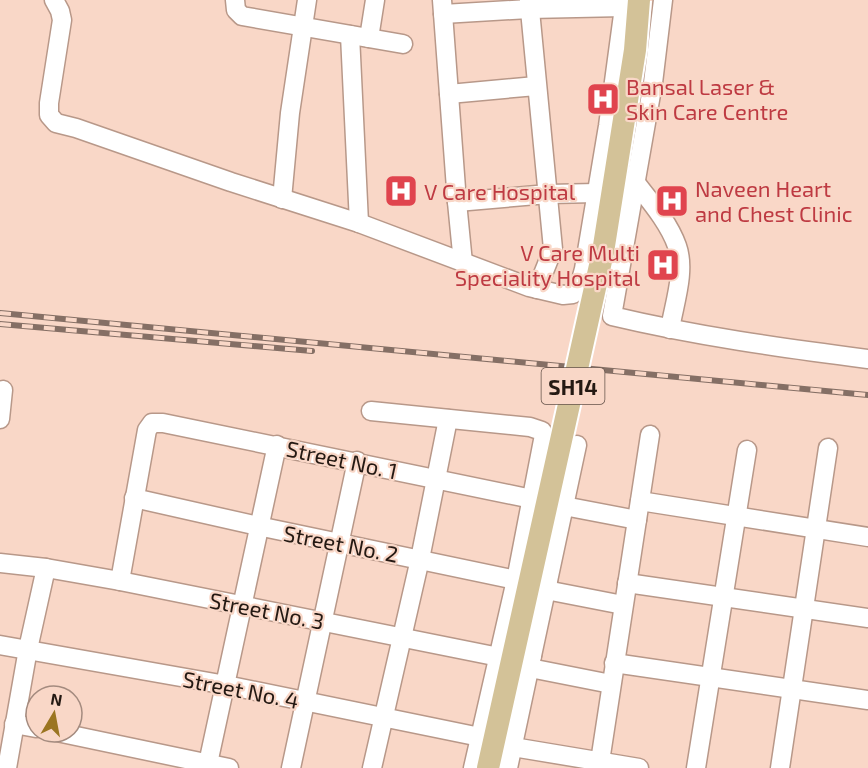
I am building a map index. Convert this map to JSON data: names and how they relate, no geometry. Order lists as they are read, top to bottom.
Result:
{
  "streets": {
    "main road": ["SH14"],
    "street": [
      "Street No. 1",
      "Street No. 2",
      "Street No. 3",
      "Street No. 4"
    ]
  },
  "crossings": [
    ["Street No. 1", "Street No. 2"]
  ],
  "places": {
    "hospital": [
      "Bansal Laser & Skin Care Centre",
      "V Care Hospital",
      "Naveen Heart and Chest Clinic",
      "V Care Multi Speciality Hospital"
    ]
  },
  "north": "top"
}
